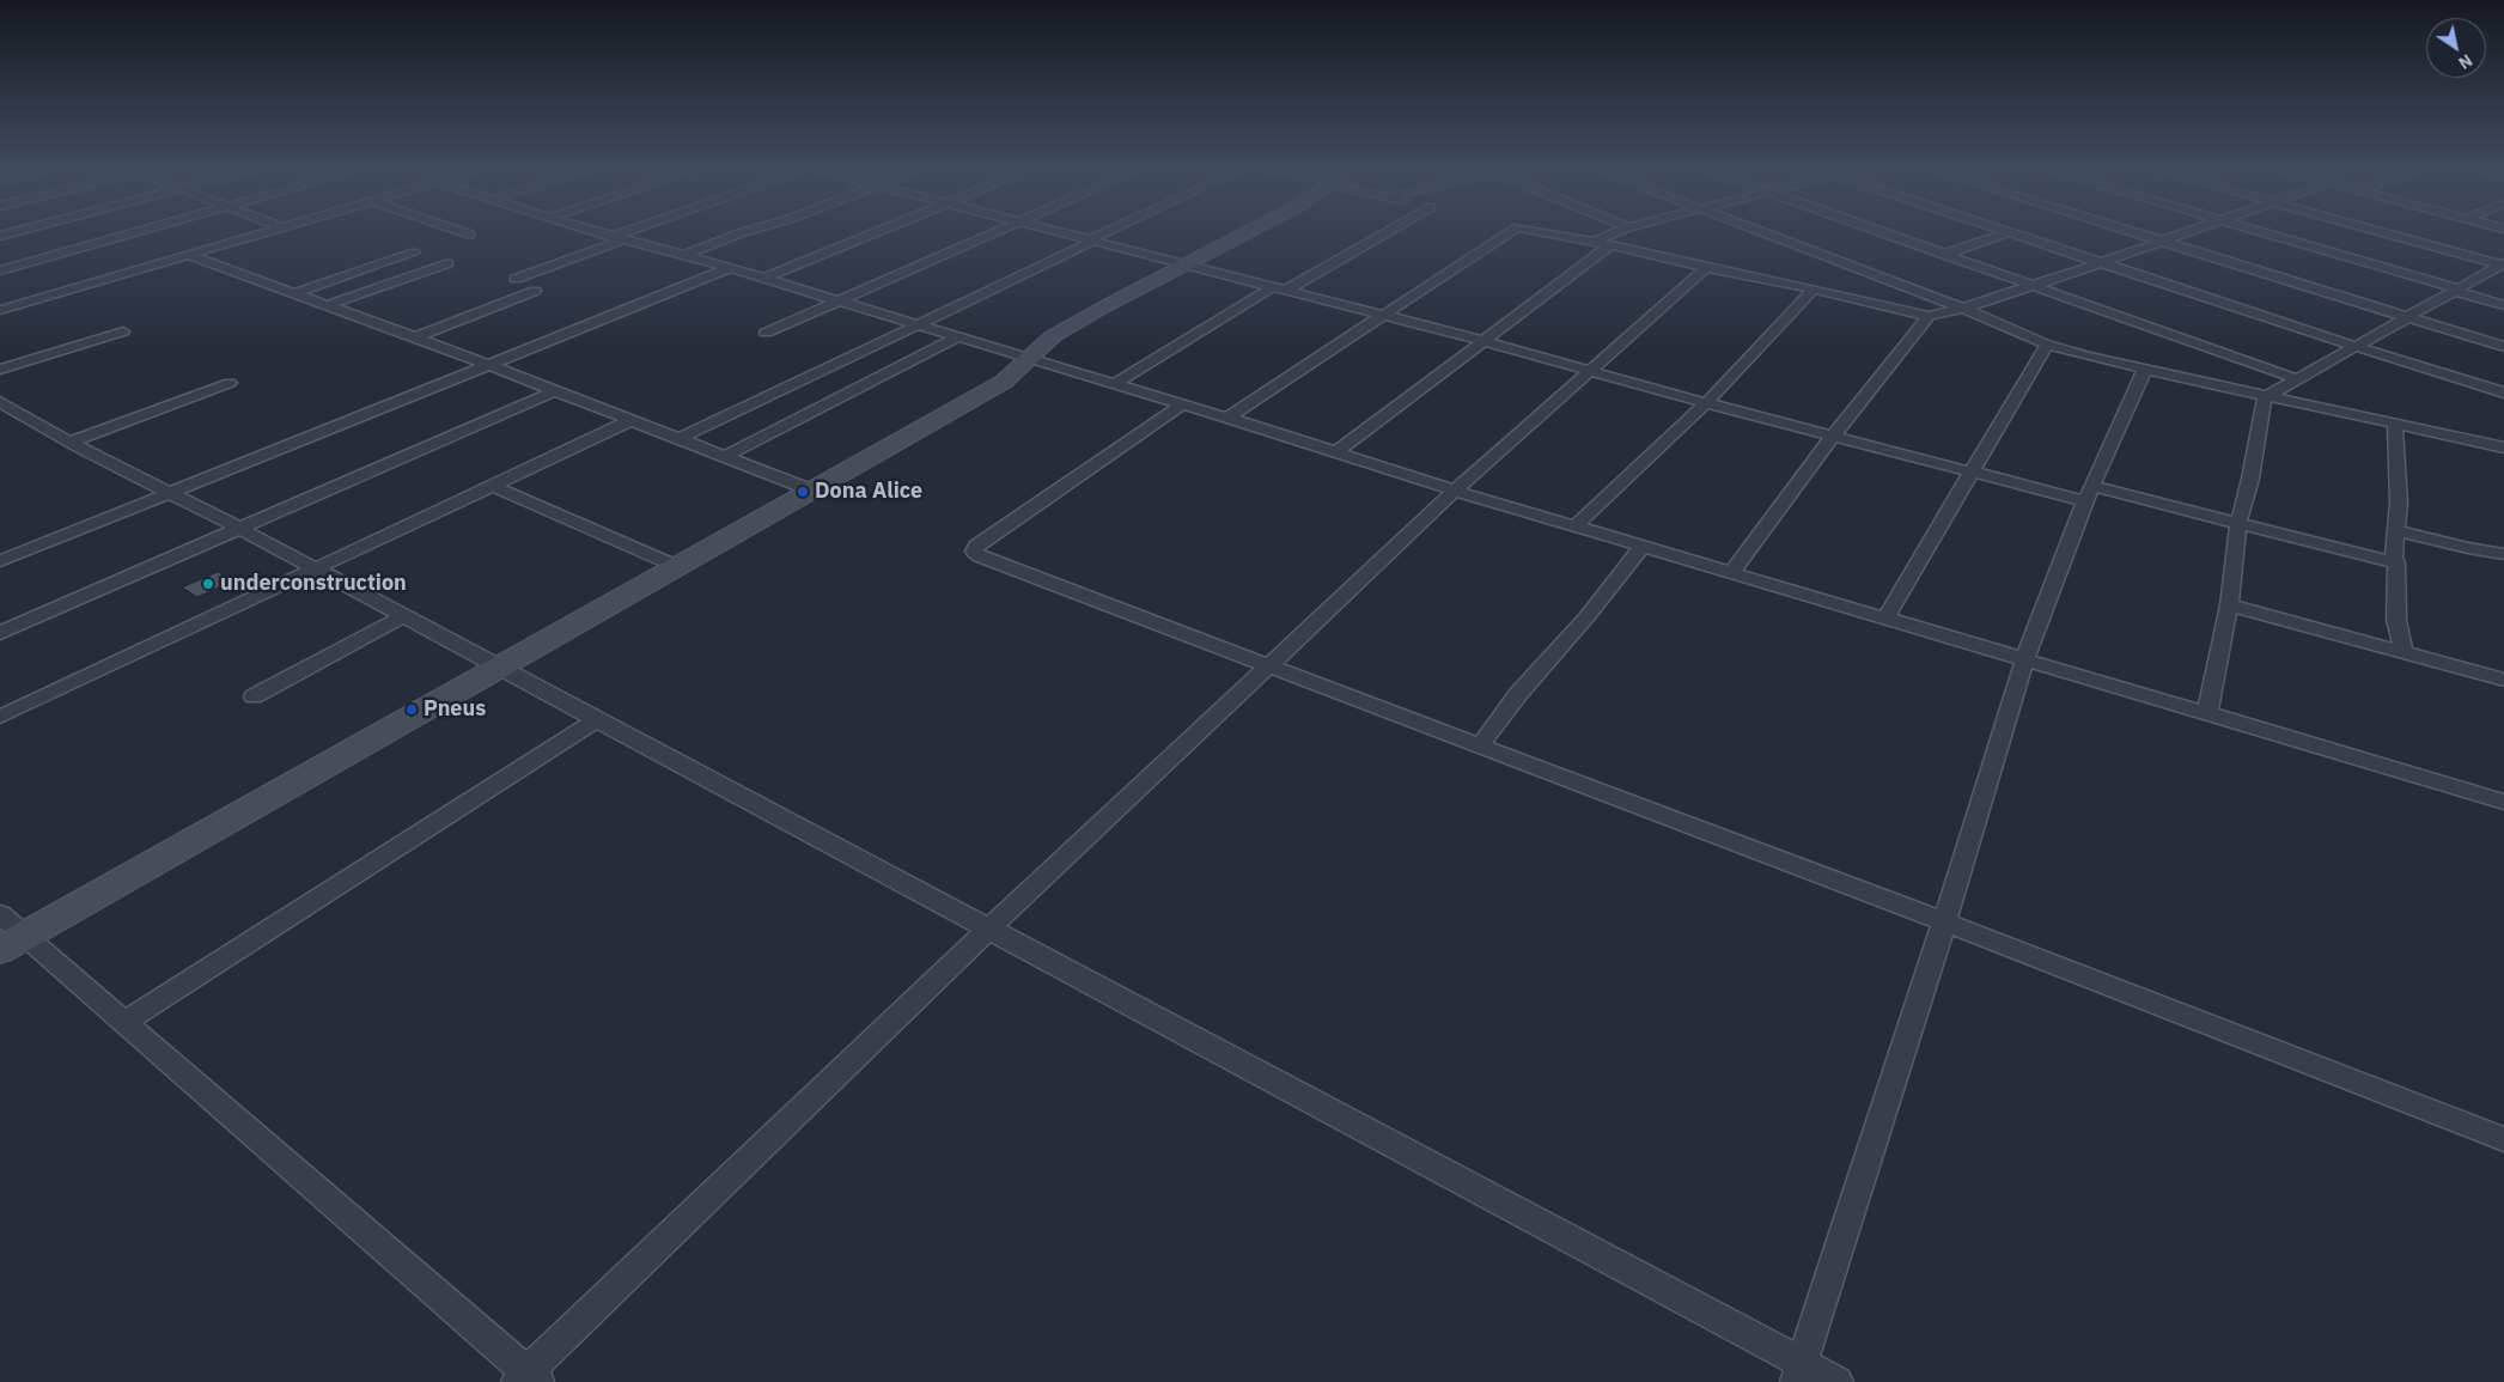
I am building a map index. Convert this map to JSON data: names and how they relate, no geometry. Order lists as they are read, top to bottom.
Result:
{
  "places": ["Dona Alice", "underconstruction", "Pneus"],
  "north": "bottom right"
}
